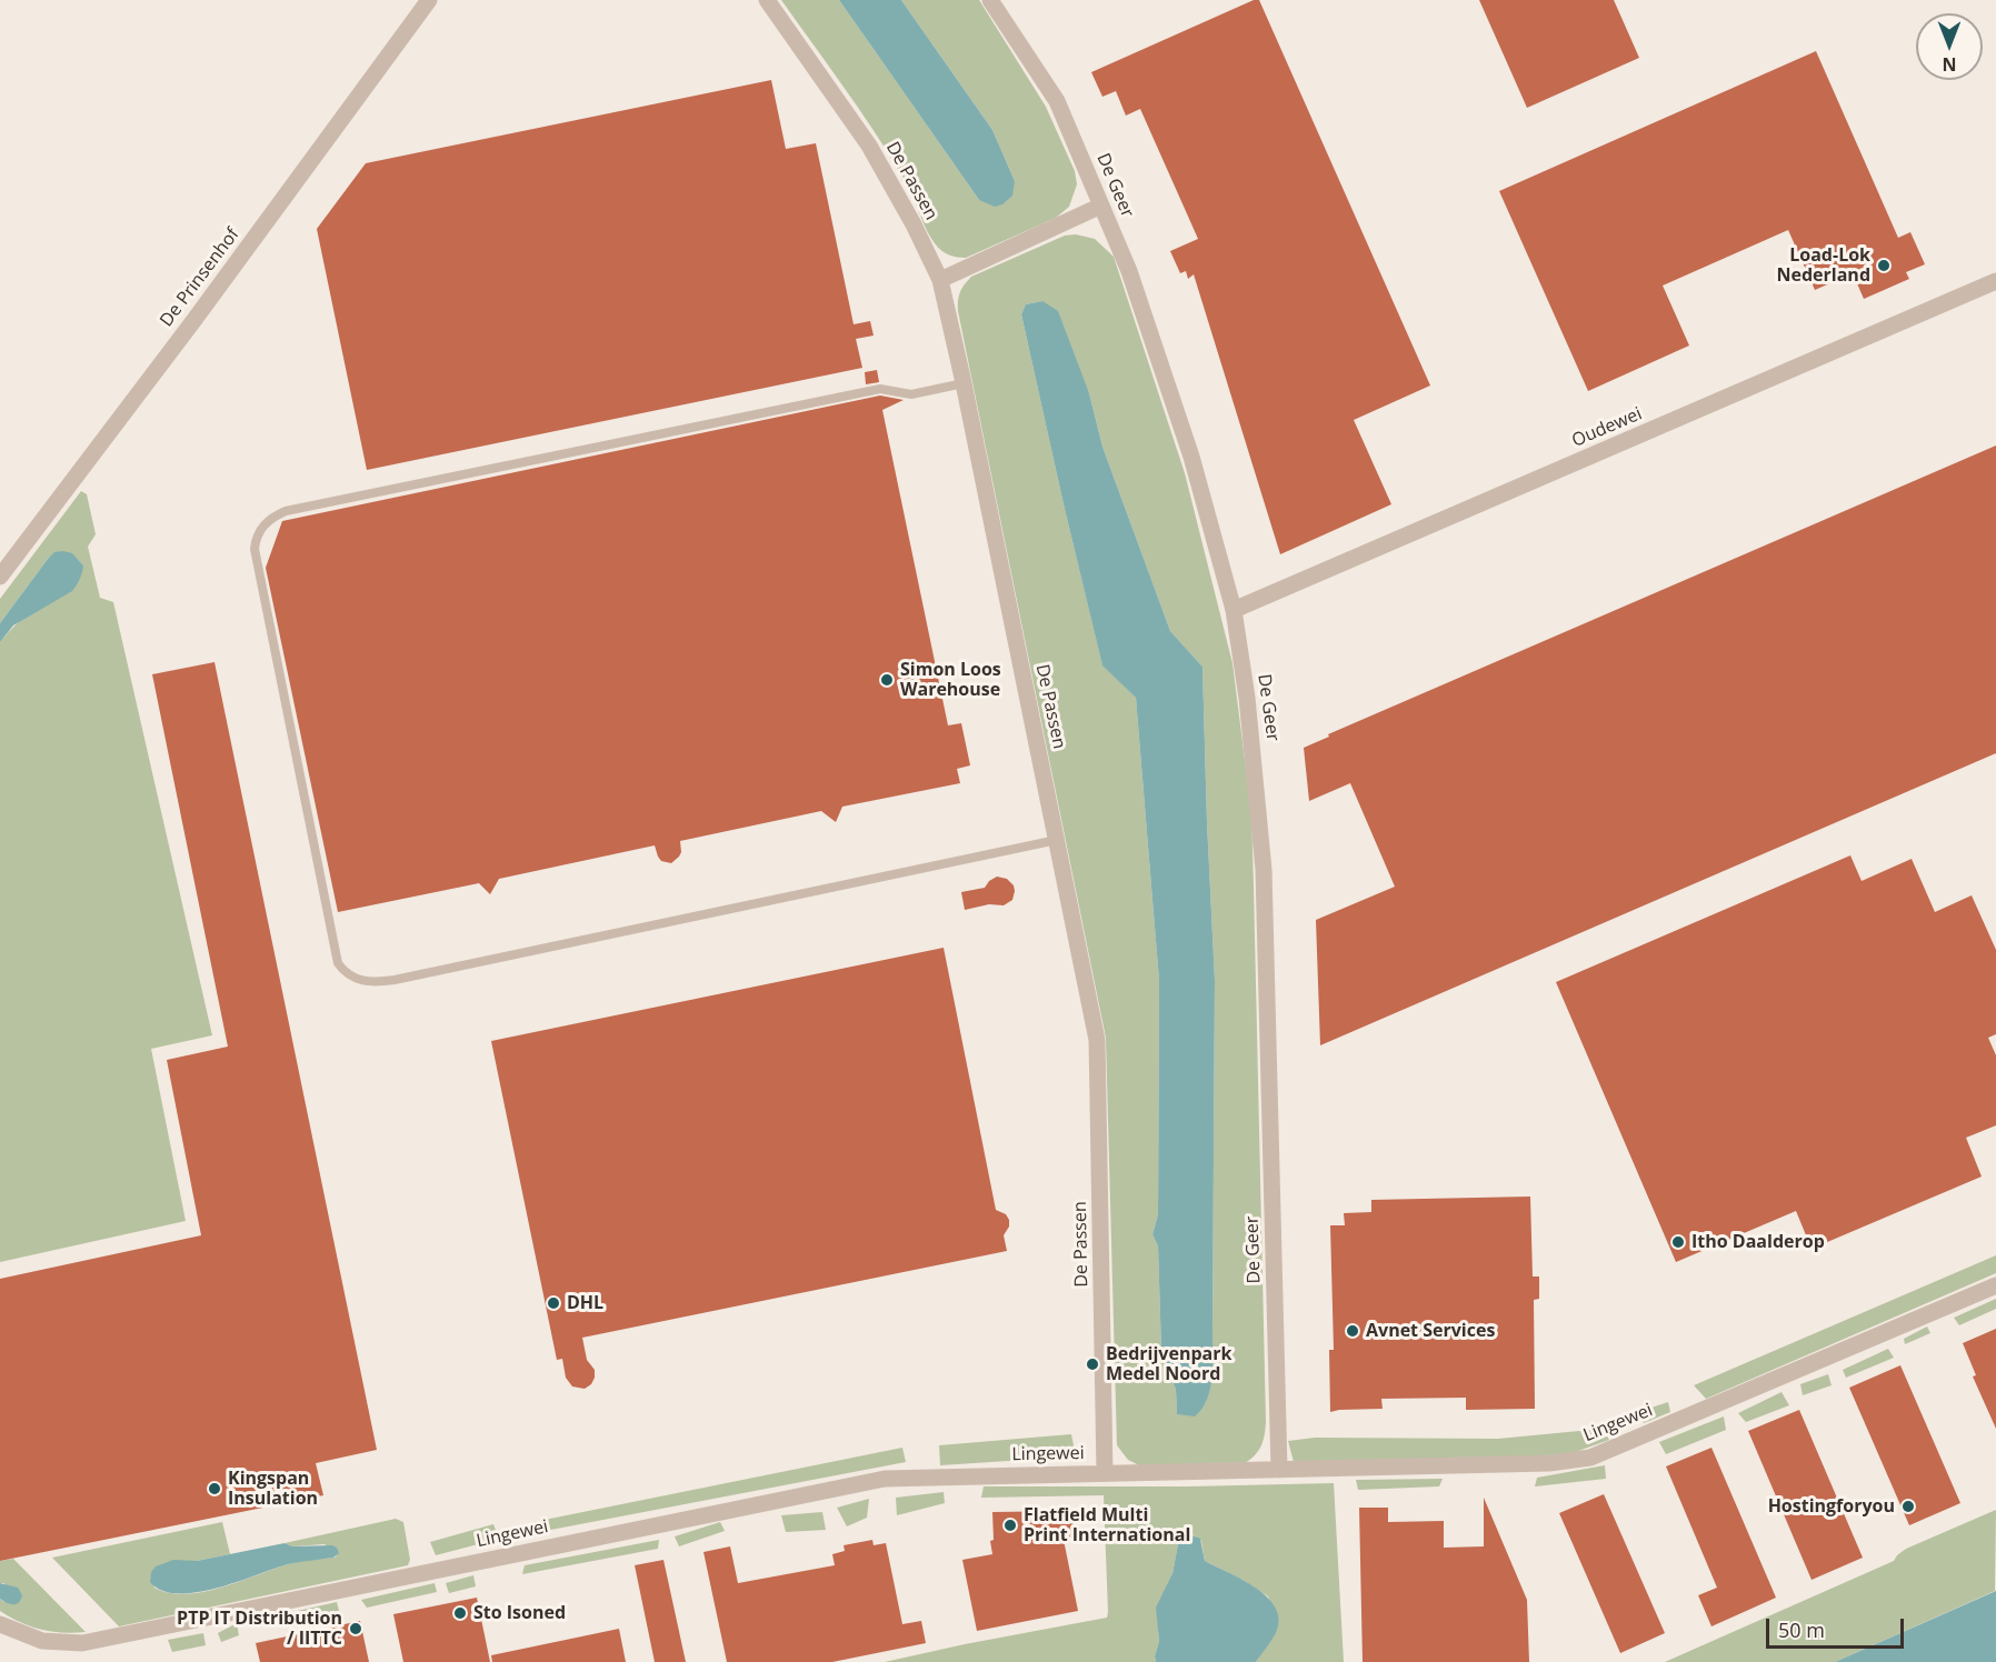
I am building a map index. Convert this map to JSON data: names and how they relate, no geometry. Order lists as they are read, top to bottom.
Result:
{
  "streets": {
    "street": [
      "De Passen",
      "De Geer",
      "De Prinsenhof",
      "Oudewei",
      "Lingewei"
    ]
  },
  "crossings": [
    ["De Passen", "Lingewei"],
    ["De Geer", "Oudewei"],
    ["De Geer", "Lingewei"]
  ],
  "places": [
    "Load-Lok Nederland",
    "Simon Loos Warehouse",
    "Itho Daalderop",
    "DHL",
    "Avnet Services",
    "Bedrijvenpark Medel Noord",
    "Kingspan Insulation",
    "Hostingforyou",
    "Flatfield Multi Print International",
    "Sto Isoned",
    "PTP IT Distribution / IITTC"
  ],
  "scale_bar": "50 m",
  "north": "bottom"
}
